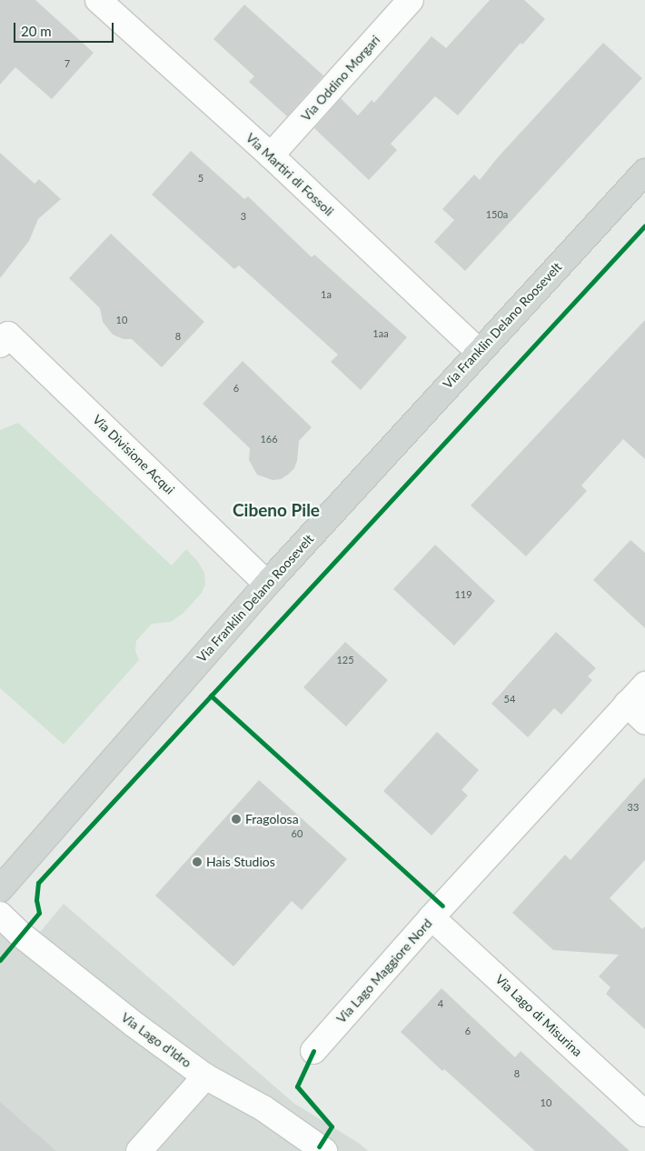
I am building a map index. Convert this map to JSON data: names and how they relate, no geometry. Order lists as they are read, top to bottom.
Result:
{
  "streets": {
    "main road": ["Via Franklin Delano Roosevelt"],
    "street": [
      "Via Oddino Morgari",
      "Via Martiri di Fossoli",
      "Via Divisione Acqui",
      "Via Lago Maggiore Nord",
      "Via Lago di Misurina",
      "Via Lago d'Idro"
    ]
  },
  "crossings": [
    ["Via Oddino Morgari", "Via Martiri di Fossoli"],
    ["Via Martiri di Fossoli", "Via Franklin Delano Roosevelt"],
    ["Via Franklin Delano Roosevelt", "Via Divisione Acqui"],
    ["Via Lago Maggiore Nord", "Via Lago di Misurina"]
  ],
  "districts": ["Cibeno Pile"],
  "places": ["Fragolosa", "Hais Studios"],
  "house_numbers": [
    "7",
    "5",
    "150a",
    "3",
    "1a",
    "10",
    "1aa",
    "8",
    "6",
    "166",
    "119",
    "125",
    "54",
    "33",
    "60",
    "4",
    "6",
    "8",
    "10"
  ],
  "scale_bar": "20 m"
}
